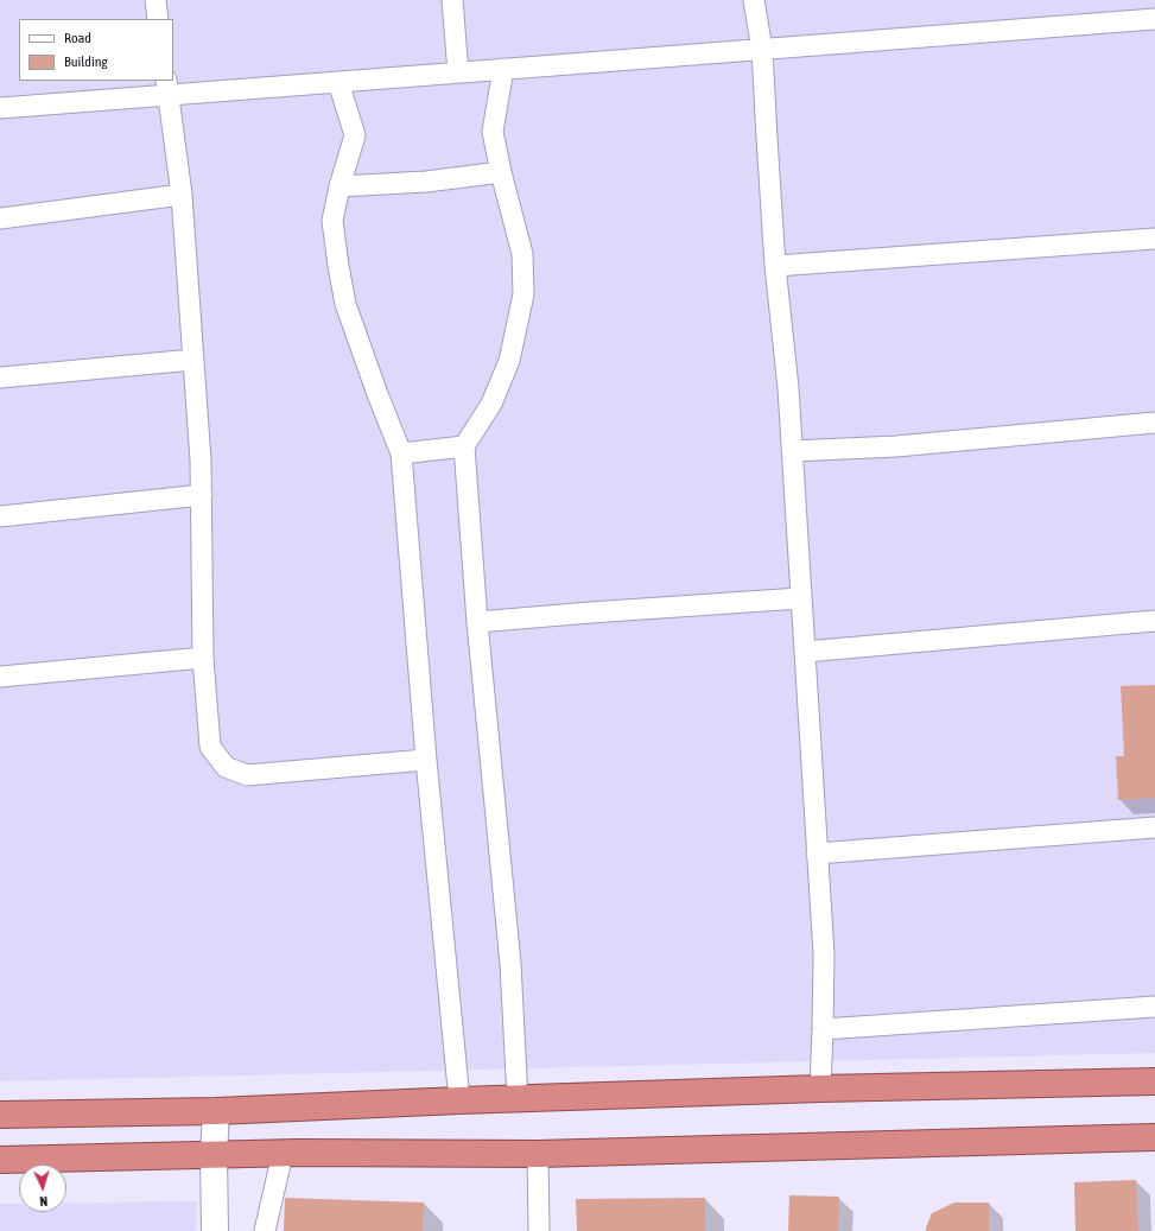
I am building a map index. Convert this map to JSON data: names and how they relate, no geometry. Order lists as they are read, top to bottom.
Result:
{
  "legend": ["Road", "Building"],
  "north": "bottom"
}
